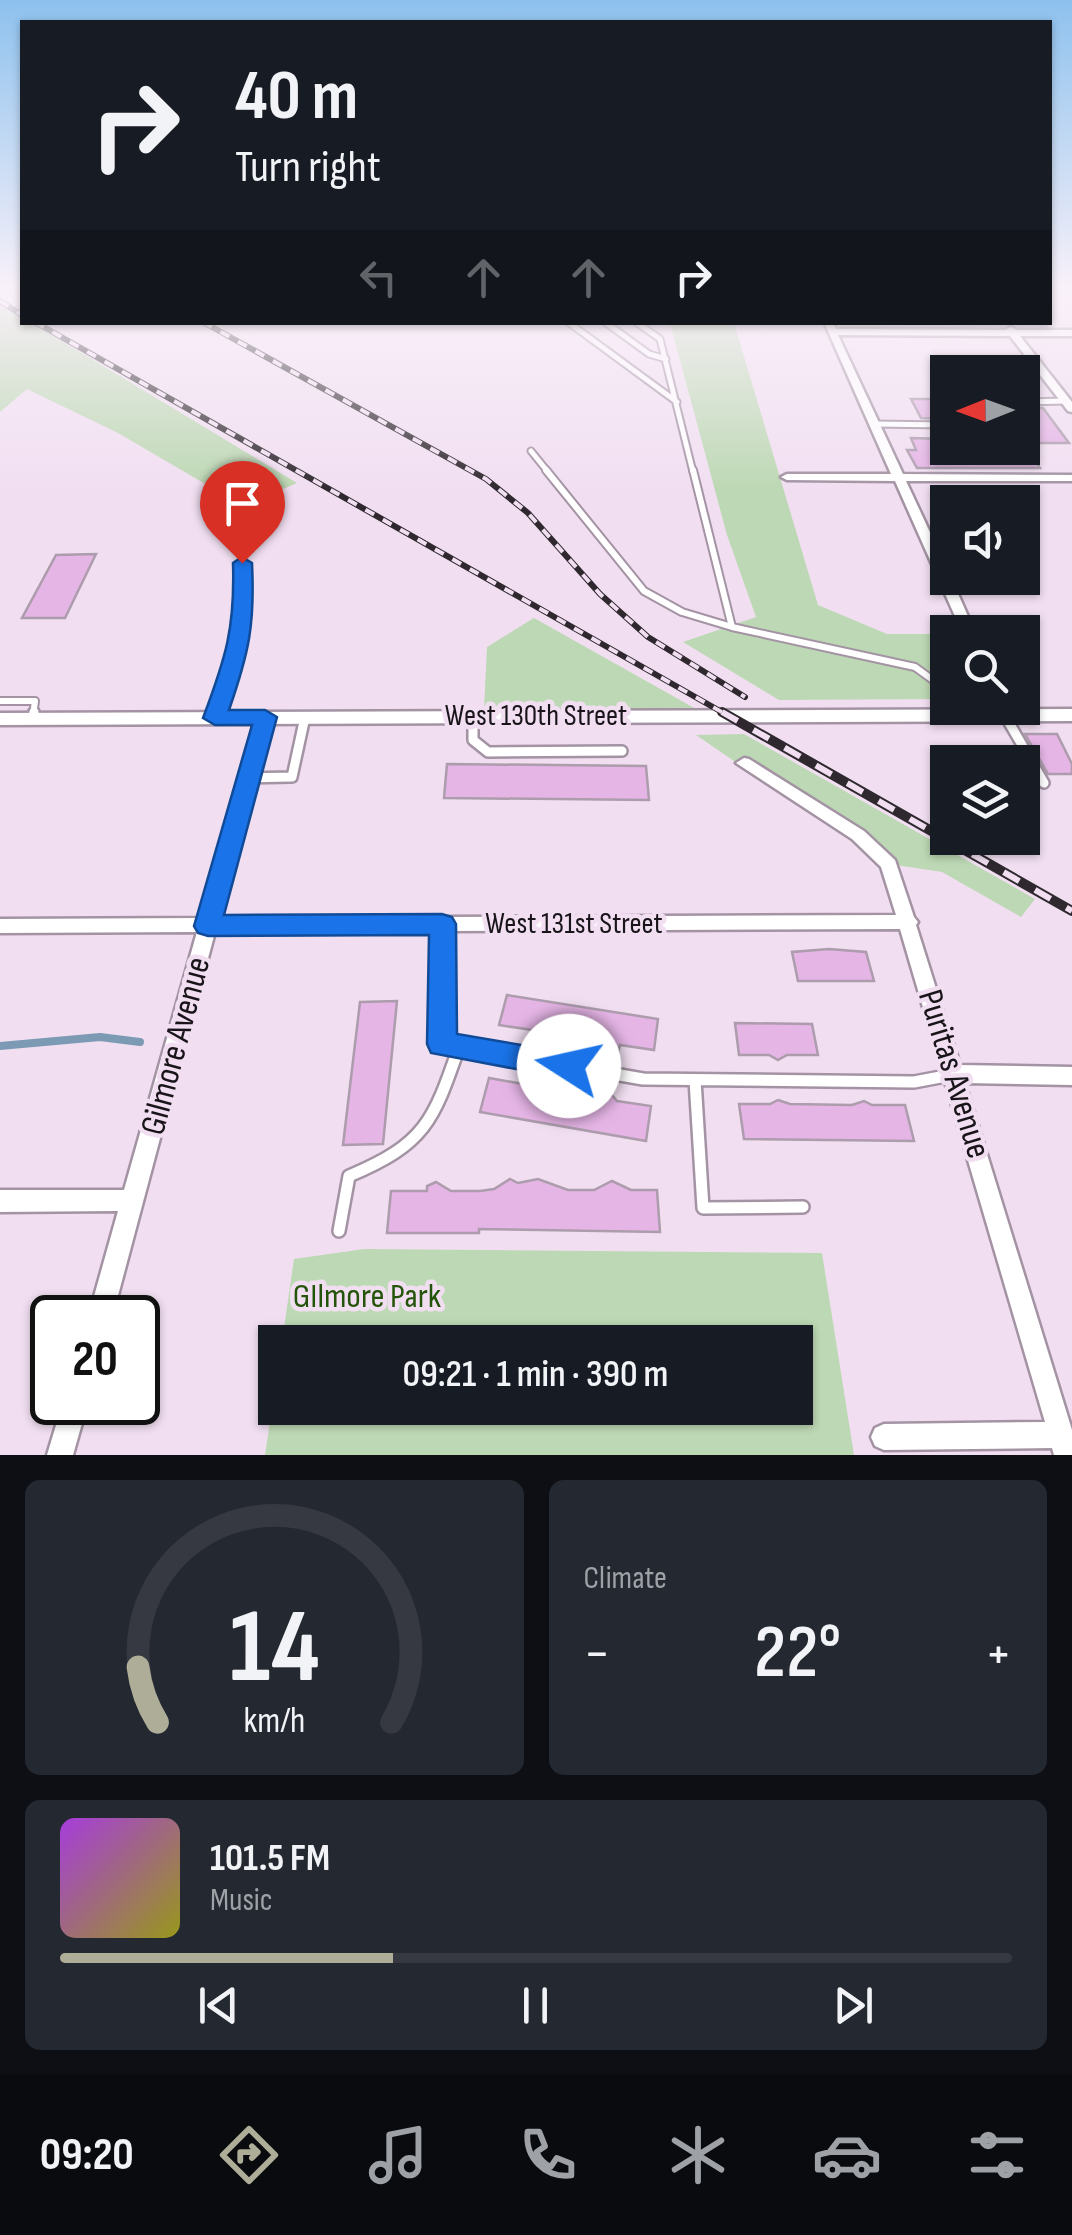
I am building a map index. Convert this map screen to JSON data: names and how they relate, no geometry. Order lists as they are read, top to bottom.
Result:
{
  "streets": {
    "main road": ["West 130th Street"],
    "street": ["West 131st Street", "Gilmore Avenue", "Puritas Avenue"]
  },
  "crossings": [
    ["West 130th Street", "Gilmore Avenue"],
    ["West 131st Street", "Gilmore Avenue"],
    ["West 131st Street", "Puritas Avenue"]
  ],
  "parks": ["GIlmore Park"],
  "north": "left",
  "page": {
    "turn": ["40 m", "Turn right"],
    "limit": "20",
    "trip": "09:21 · 1 min · 390 m",
    "tile": "Climate",
    "heat": ["−", "22°", "+"],
    "song": ["101.5 FM", "Music"],
    "tabs": "09:20",
    "gauge": ["14", "km/h"]
  }
}
